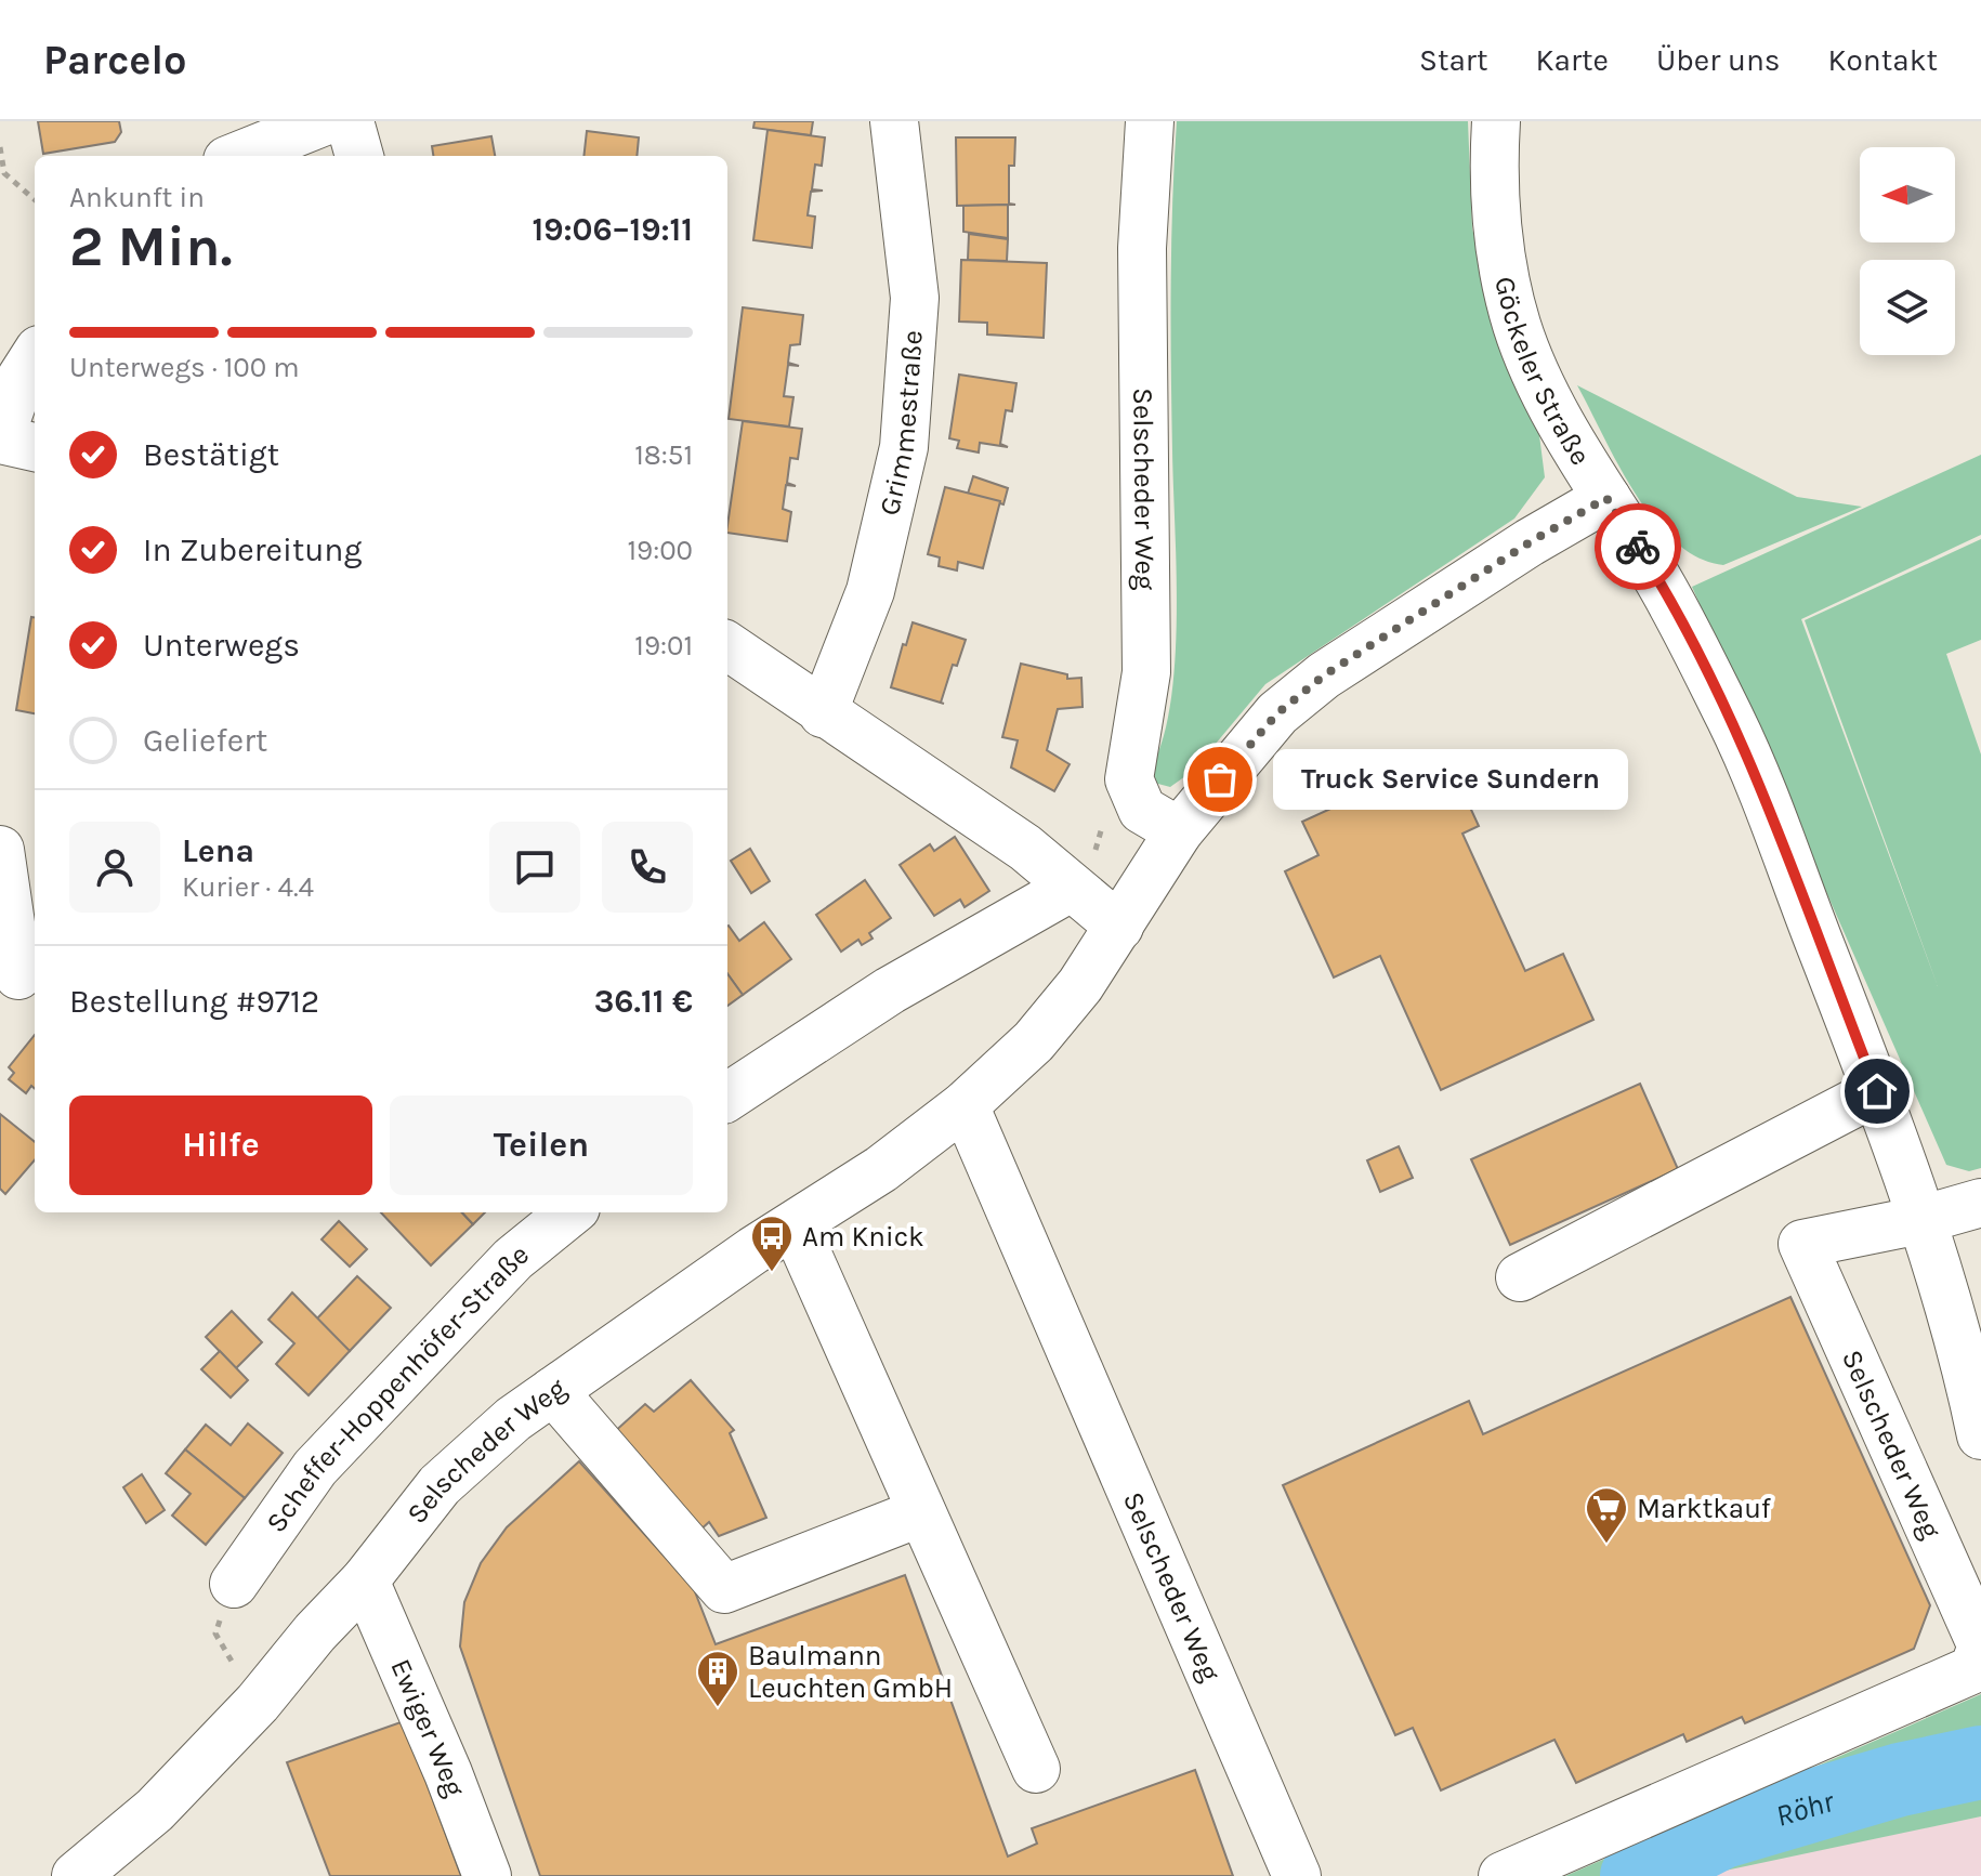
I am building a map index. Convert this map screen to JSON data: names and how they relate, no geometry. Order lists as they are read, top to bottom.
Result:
{
  "streets": {
    "street": [
      "Göckeler Straße",
      "Grimmestraße",
      "Selscheder Weg",
      "Scheffer-Hoppenhöfer-Straße",
      "Ewiger Weg"
    ]
  },
  "crossings": [
    ["Göckeler Straße", "Selscheder Weg"],
    ["Selscheder Weg", "Ewiger Weg"]
  ],
  "water": ["Röhr"],
  "places": {
    "other": ["Truck Service Sundern"],
    "bus stop": ["Am Knick"],
    "supermarket": ["Marktkauf"],
    "building": ["Baulmann Leuchten GmbH"]
  },
  "north": "left",
  "page": {
    "header": "Parcelo",
    "nav": [
      "Start",
      "Karte",
      "Über uns",
      "Kontakt"
    ],
    "heading": ["2 Min.", "Ankunft in", "19:06–19:11"],
    "panel": [
      "Lena",
      "Kurier · 4.4",
      "Bestellung #9712",
      "36.11 €"
    ],
    "bar": "Unterwegs · 100 m",
    "list": [
      ["Bestätigt", "18:51"],
      ["In Zubereitung", "19:00"],
      ["Unterwegs", "19:01"],
      "Geliefert"
    ],
    "bubble": "Truck Service Sundern",
    "buttons": ["Hilfe", "Teilen"]
  }
}
